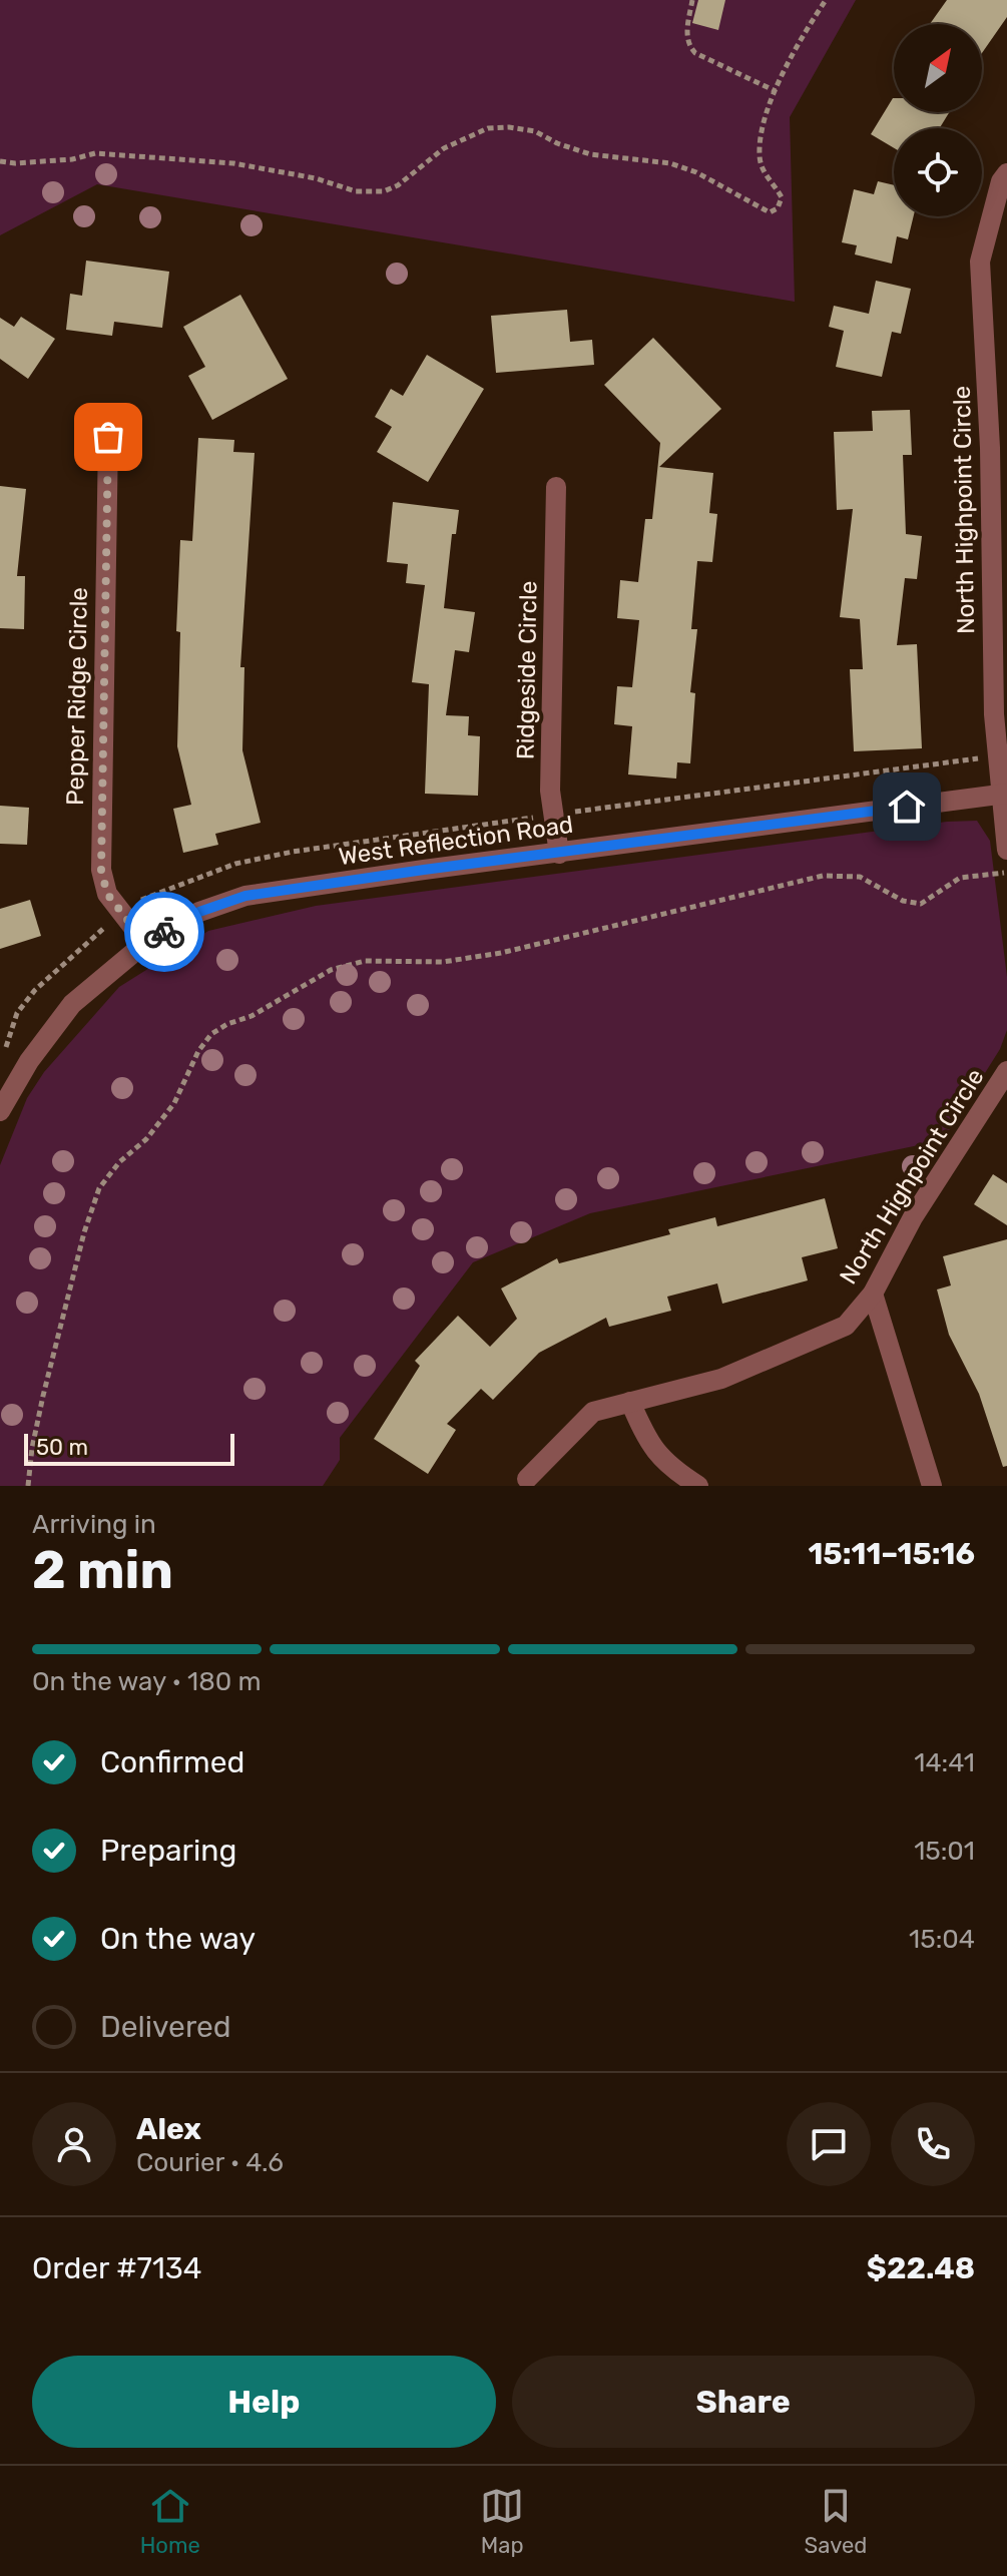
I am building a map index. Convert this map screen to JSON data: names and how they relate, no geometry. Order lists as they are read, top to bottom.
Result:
{
  "streets": {
    "street": [
      "North Highpoint Circle",
      "Ridgeside Circle",
      "Pepper Ridge Circle",
      "West Reflection Road"
    ]
  },
  "crossings": [
    ["North Highpoint Circle", "West Reflection Road"],
    ["Ridgeside Circle", "West Reflection Road"],
    ["Pepper Ridge Circle", "West Reflection Road"]
  ],
  "scale_bar": "50 m",
  "north": "top right",
  "page": {
    "scale": "50 m",
    "heading": ["2 min", "Arriving in", "15:11–15:16"],
    "panel": [
      "Alex",
      "Courier · 4.6",
      "Order #7134",
      "$22.48"
    ],
    "bar": "On the way · 180 m",
    "list": [
      ["Confirmed", "14:41"],
      ["Preparing", "15:01"],
      ["On the way", "15:04"],
      "Delivered"
    ],
    "buttons": ["Help", "Share"],
    "tabs": ["Home", "Map", "Saved"]
  }
}
